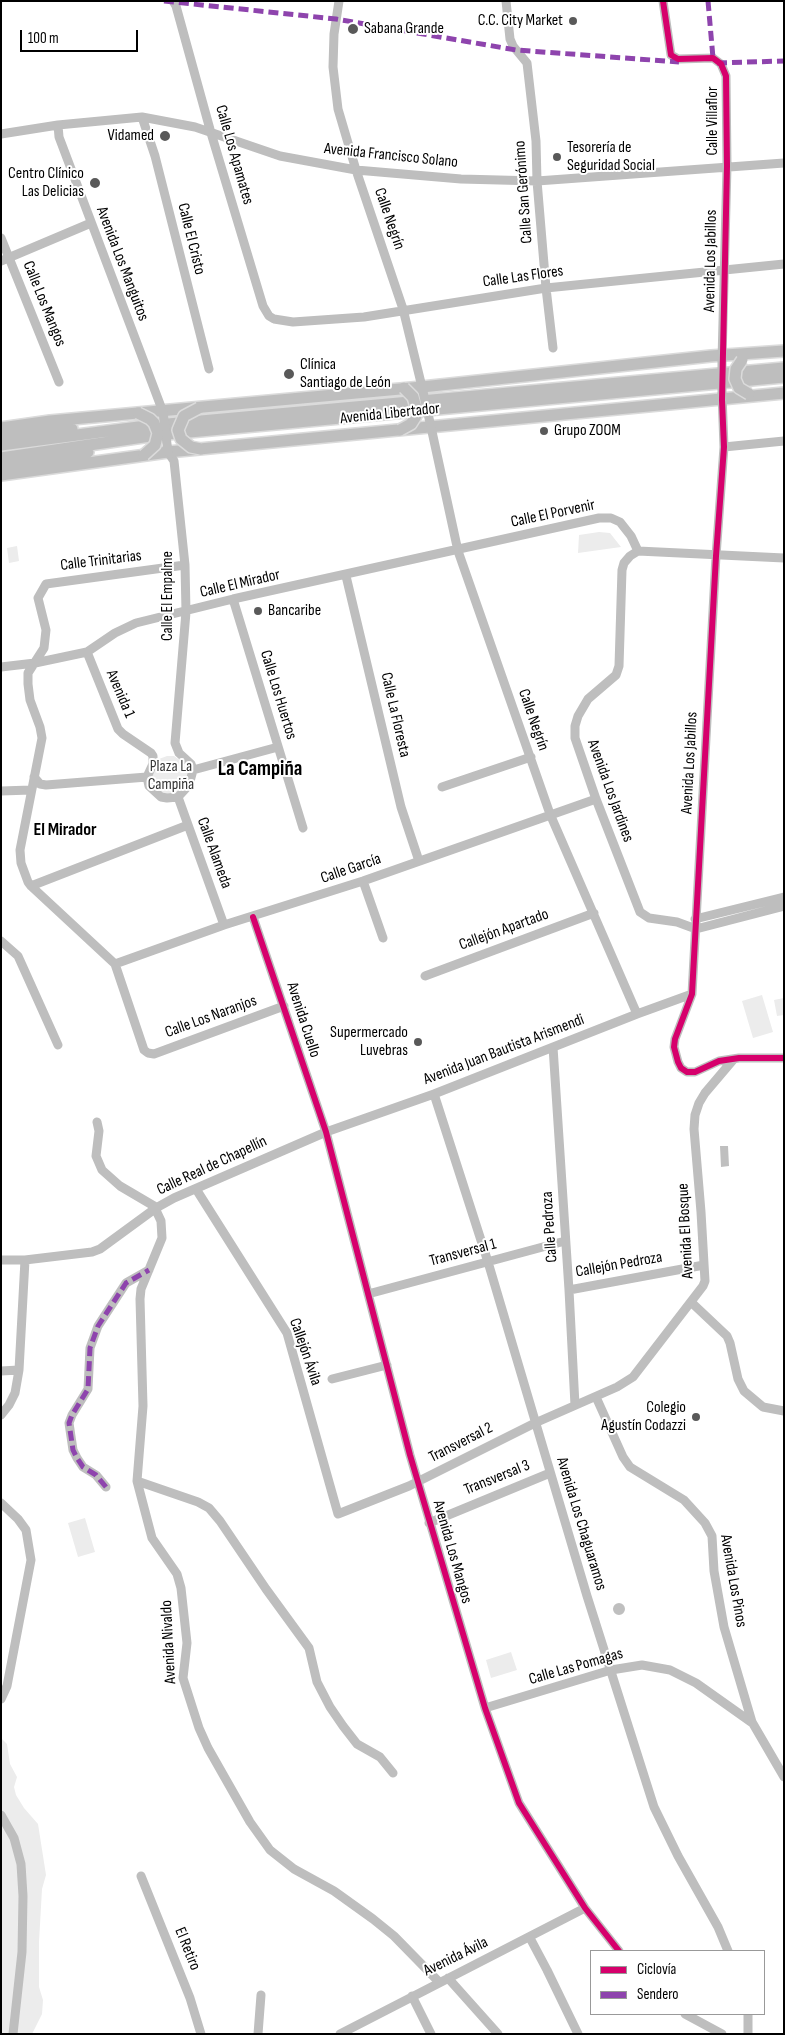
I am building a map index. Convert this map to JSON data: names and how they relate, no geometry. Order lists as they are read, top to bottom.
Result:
{
  "streets": {
    "main road": ["Avenida Libertador"],
    "street": [
      "Calle Villaflor",
      "Calle Los Apamates",
      "Avenida Francisco Solano",
      "Calle San Gerónimo",
      "Calle Negrín",
      "Calle El Cristo",
      "Avenida Los Jabillos",
      "Avenida Los Manguitos",
      "Calle Las Flores",
      "Calle Los Mangos",
      "Calle El Porvenir",
      "Calle Trinitarias",
      "Calle El Mirador",
      "Calle El Empalme",
      "Avenida 1",
      "Calle Los Huertos",
      "Calle La Floresta",
      "Avenida Los Jardines",
      "Calle Alameda",
      "Calle García",
      "Callejón Apartado",
      "Calle Los Naranjos",
      "Avenida Cuello",
      "Avenida Juan Bautista Arismendi",
      "Calle Real de Chapellín",
      "Calle Pedroza",
      "Avenida El Bosque",
      "Transversal 1",
      "Callejón Pedroza",
      "Callejón Ávila",
      "Transversal 2",
      "Transversal 3",
      "Avenida Los Chaguaramos",
      "Avenida Los Mangos",
      "Avenida Los Pinos",
      "Avenida Nivaldo",
      "Calle Las Pomagas",
      "El Retiro",
      "Avenida Ávila"
    ]
  },
  "crossings": [
    ["Calle Villaflor", "Avenida Francisco Solano"],
    ["Calle Villaflor", "Avenida Los Jabillos"],
    ["Calle Los Apamates", "Avenida Francisco Solano"],
    ["Calle Los Apamates", "Calle Las Flores"],
    ["Avenida Francisco Solano", "Calle San Gerónimo"],
    ["Avenida Francisco Solano", "Calle Negrín"],
    ["Avenida Francisco Solano", "Calle El Cristo"],
    ["Avenida Francisco Solano", "Avenida Los Jabillos"],
    ["Avenida Francisco Solano", "Avenida Los Manguitos"],
    ["Calle San Gerónimo", "Calle Las Flores"],
    ["Calle Negrín", "Calle Las Flores"],
    ["Calle Negrín", "Avenida Libertador"],
    ["Calle Negrín", "Calle El Porvenir"],
    ["Calle Negrín", "Calle El Mirador"],
    ["Calle Negrín", "Calle García"],
    ["Calle Negrín", "Callejón Apartado"],
    ["Calle Negrín", "Avenida Juan Bautista Arismendi"],
    ["Avenida Los Jabillos", "Calle Las Flores"],
    ["Avenida Los Jabillos", "Avenida Libertador"],
    ["Avenida Los Jabillos", "Avenida Los Jardines"],
    ["Avenida Los Jabillos", "Avenida Juan Bautista Arismendi"],
    ["Avenida Los Jabillos", "Avenida El Bosque"],
    ["Avenida Los Manguitos", "Avenida Libertador"],
    ["Avenida Los Manguitos", "Calle El Empalme"],
    ["Avenida Libertador", "Calle El Empalme"],
    ["Calle El Porvenir", "Calle El Mirador"],
    ["Calle El Porvenir", "Avenida Los Jardines"],
    ["Calle Trinitarias", "Calle El Mirador"],
    ["Calle Trinitarias", "Calle El Empalme"],
    ["Calle El Mirador", "Calle El Empalme"],
    ["Calle El Mirador", "Avenida 1"],
    ["Calle El Mirador", "Calle Los Huertos"],
    ["Calle El Mirador", "Calle La Floresta"],
    ["Calle La Floresta", "Calle García"],
    ["Avenida Los Jardines", "Calle García"],
    ["Calle Alameda", "Calle García"],
    ["Calle García", "Calle Los Naranjos"],
    ["Calle García", "Avenida Cuello"],
    ["Calle Los Naranjos", "Avenida Cuello"],
    ["Avenida Cuello", "Avenida Juan Bautista Arismendi"],
    ["Avenida Cuello", "Calle Real de Chapellín"],
    ["Avenida Cuello", "Avenida Los Mangos"],
    ["Avenida Juan Bautista Arismendi", "Calle Real de Chapellín"],
    ["Avenida Juan Bautista Arismendi", "Calle Pedroza"],
    ["Avenida Juan Bautista Arismendi", "Avenida Los Chaguaramos"],
    ["Avenida Juan Bautista Arismendi", "Avenida Los Mangos"],
    ["Calle Real de Chapellín", "Callejón Ávila"],
    ["Calle Real de Chapellín", "Avenida Los Mangos"],
    ["Calle Real de Chapellín", "Avenida Nivaldo"],
    ["Calle Pedroza", "Transversal 1"],
    ["Calle Pedroza", "Callejón Pedroza"],
    ["Calle Pedroza", "Transversal 2"],
    ["Avenida El Bosque", "Callejón Pedroza"],
    ["Avenida El Bosque", "Transversal 2"],
    ["Avenida El Bosque", "Avenida Los Pinos"],
    ["Transversal 1", "Avenida Los Chaguaramos"],
    ["Transversal 1", "Avenida Los Mangos"],
    ["Callejón Ávila", "Transversal 2"],
    ["Transversal 2", "Avenida Los Chaguaramos"],
    ["Transversal 2", "Avenida Los Mangos"],
    ["Transversal 2", "Avenida Los Pinos"],
    ["Transversal 3", "Avenida Los Chaguaramos"],
    ["Transversal 3", "Avenida Los Mangos"],
    ["Avenida Los Chaguaramos", "Calle Las Pomagas"],
    ["Avenida Los Mangos", "Calle Las Pomagas"],
    ["Avenida Los Mangos", "Avenida Ávila"],
    ["Avenida Los Pinos", "Calle Las Pomagas"],
    ["Avenida Nivaldo", "Avenida Ávila"]
  ],
  "districts": ["La Campiña", "El Mirador"],
  "parks": ["Plaza La Campiña"],
  "places": [
    "C.C. City Market",
    "Sabana Grande",
    "Vidamed",
    "Tesorería de Seguridad Social",
    "Centro Clínico Las Delicias",
    "Clínica Santiago de León",
    "Grupo ZOOM",
    "Bancaribe",
    "Supermercado Luvebras",
    "Colegio Agustín Codazzi"
  ],
  "legend": ["Ciclovía", "Sendero"],
  "scale_bar": "100 m"
}
